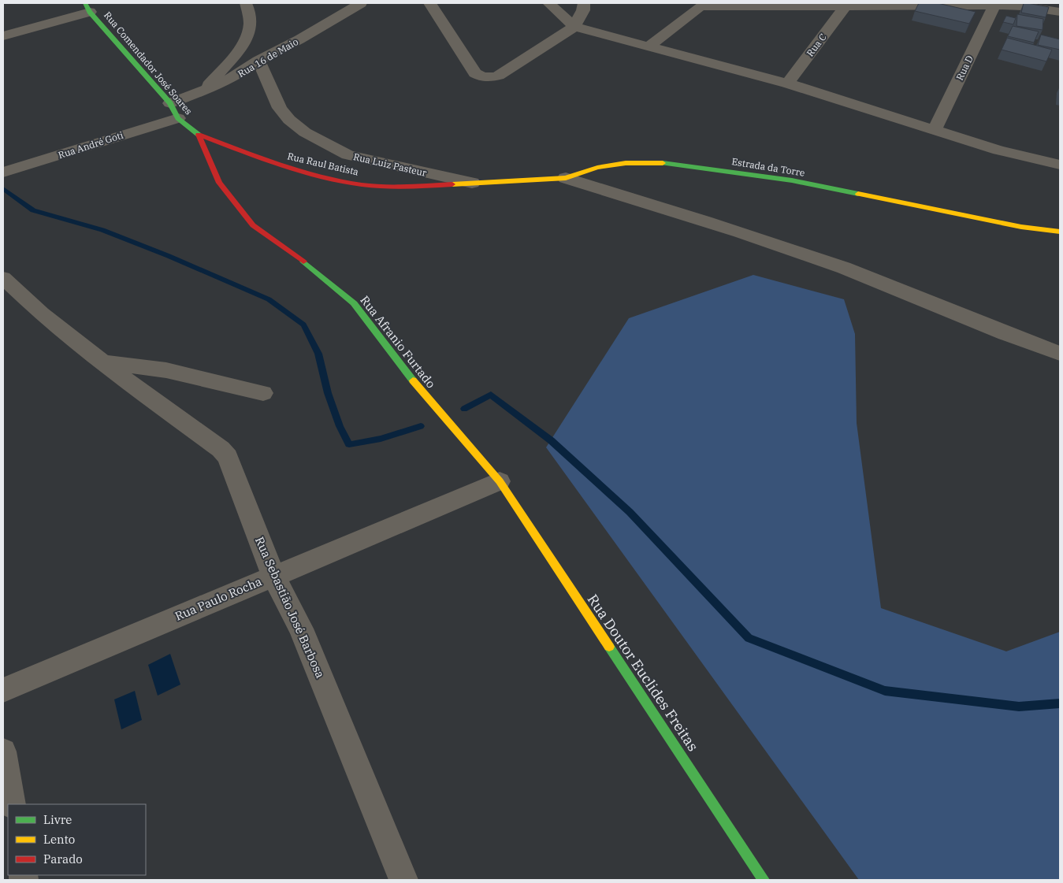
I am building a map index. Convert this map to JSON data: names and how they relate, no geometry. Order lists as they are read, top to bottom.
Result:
{
  "streets": {
    "street": [
      "Rua C",
      "Rua 16 de Maio",
      "Rua Comendador José Soares",
      "Rua D",
      "Rua André Goti",
      "Rua Raul Batista",
      "Rua Luiz Pasteur",
      "Estrada da Torre",
      "Rua Afranio Furtado",
      "Rua Paulo Rocha",
      "Rua Sebastião José Barbosa",
      "Rua Doutor Euclides Freitas"
    ]
  },
  "crossings": [
    ["Rua 16 de Maio", "Rua Comendador José Soares"],
    ["Rua 16 de Maio", "Rua Luiz Pasteur"],
    ["Rua Comendador José Soares", "Rua André Goti"],
    ["Rua Comendador José Soares", "Rua Raul Batista"],
    ["Rua Comendador José Soares", "Rua Afranio Furtado"],
    ["Rua Raul Batista", "Rua Luiz Pasteur"],
    ["Rua Raul Batista", "Estrada da Torre"],
    ["Rua Raul Batista", "Rua Afranio Furtado"],
    ["Rua Luiz Pasteur", "Estrada da Torre"],
    ["Rua Afranio Furtado", "Rua Paulo Rocha"],
    ["Rua Afranio Furtado", "Rua Doutor Euclides Freitas"],
    ["Rua Paulo Rocha", "Rua Sebastião José Barbosa"],
    ["Rua Paulo Rocha", "Rua Doutor Euclides Freitas"]
  ],
  "legend": ["Livre", "Lento", "Parado"]
}
